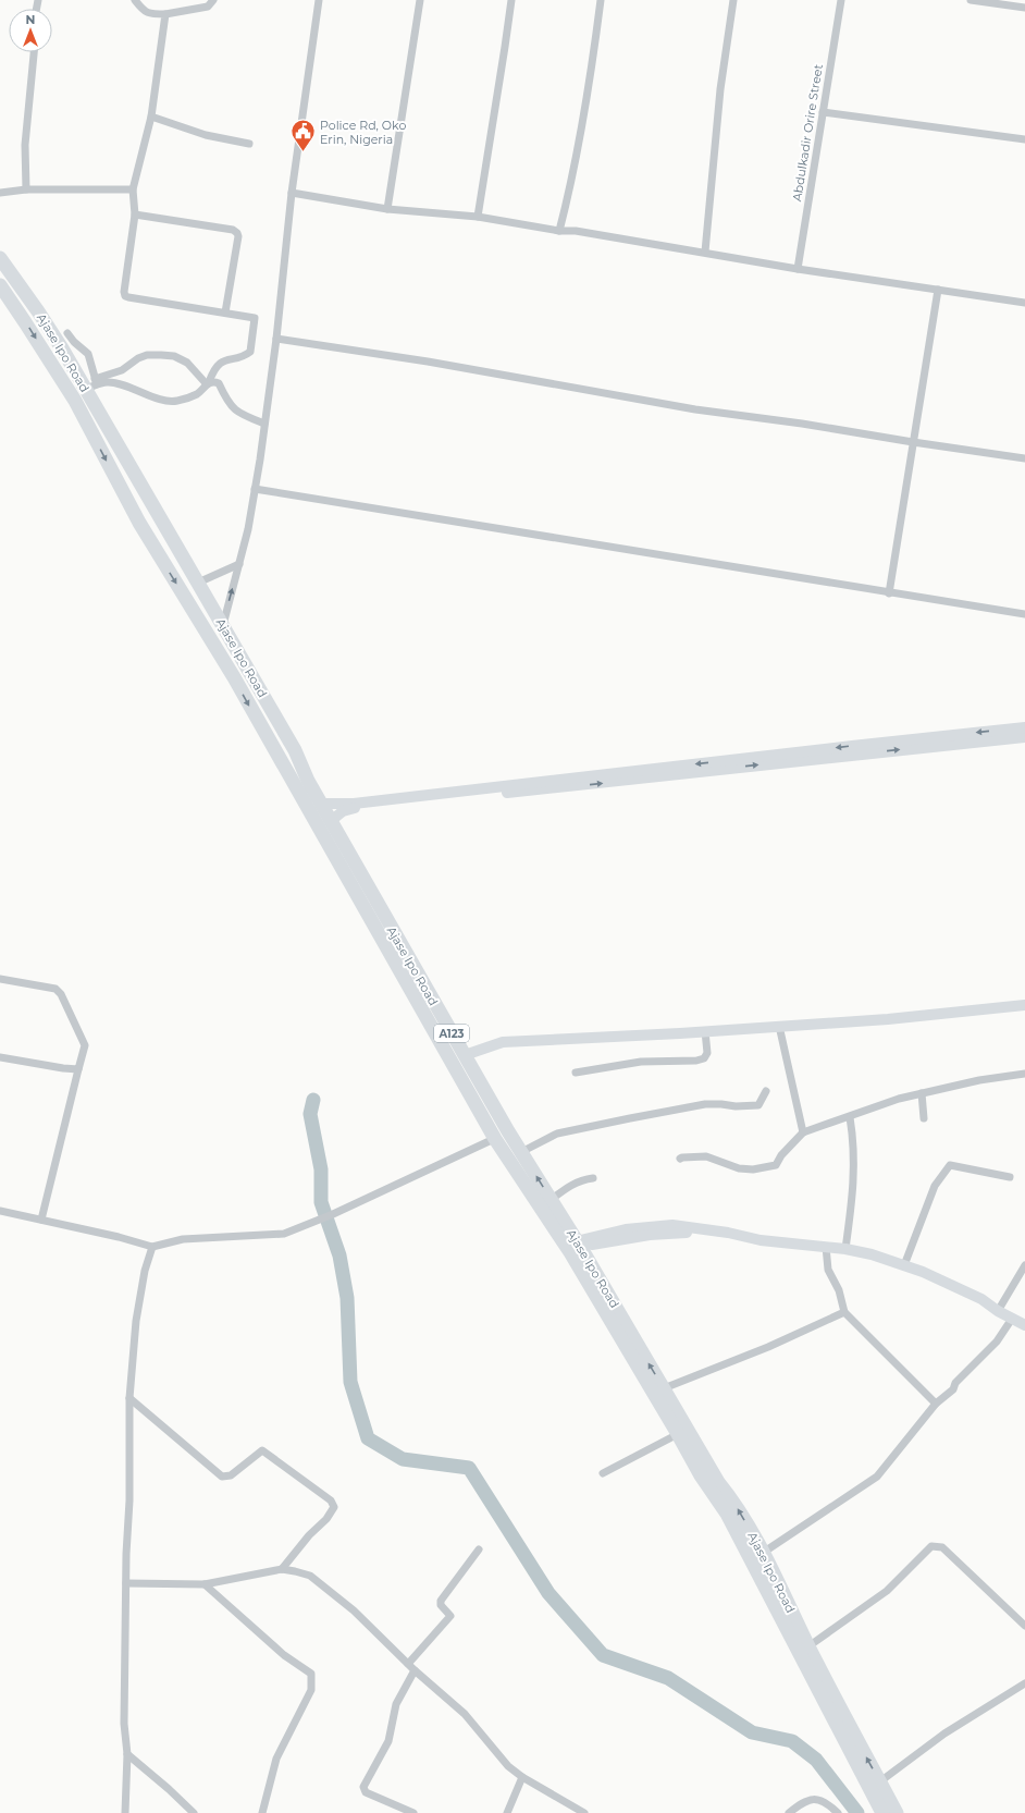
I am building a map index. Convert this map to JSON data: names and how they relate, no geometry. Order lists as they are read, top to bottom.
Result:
{
  "streets": {
    "highway": ["Ajase Ipo Road", "A123"],
    "street": ["Abdulkadir Orire Street"]
  },
  "places": {
    "public building": ["Police Rd, Oko Erin, Nigeria"]
  },
  "north": "top"
}
